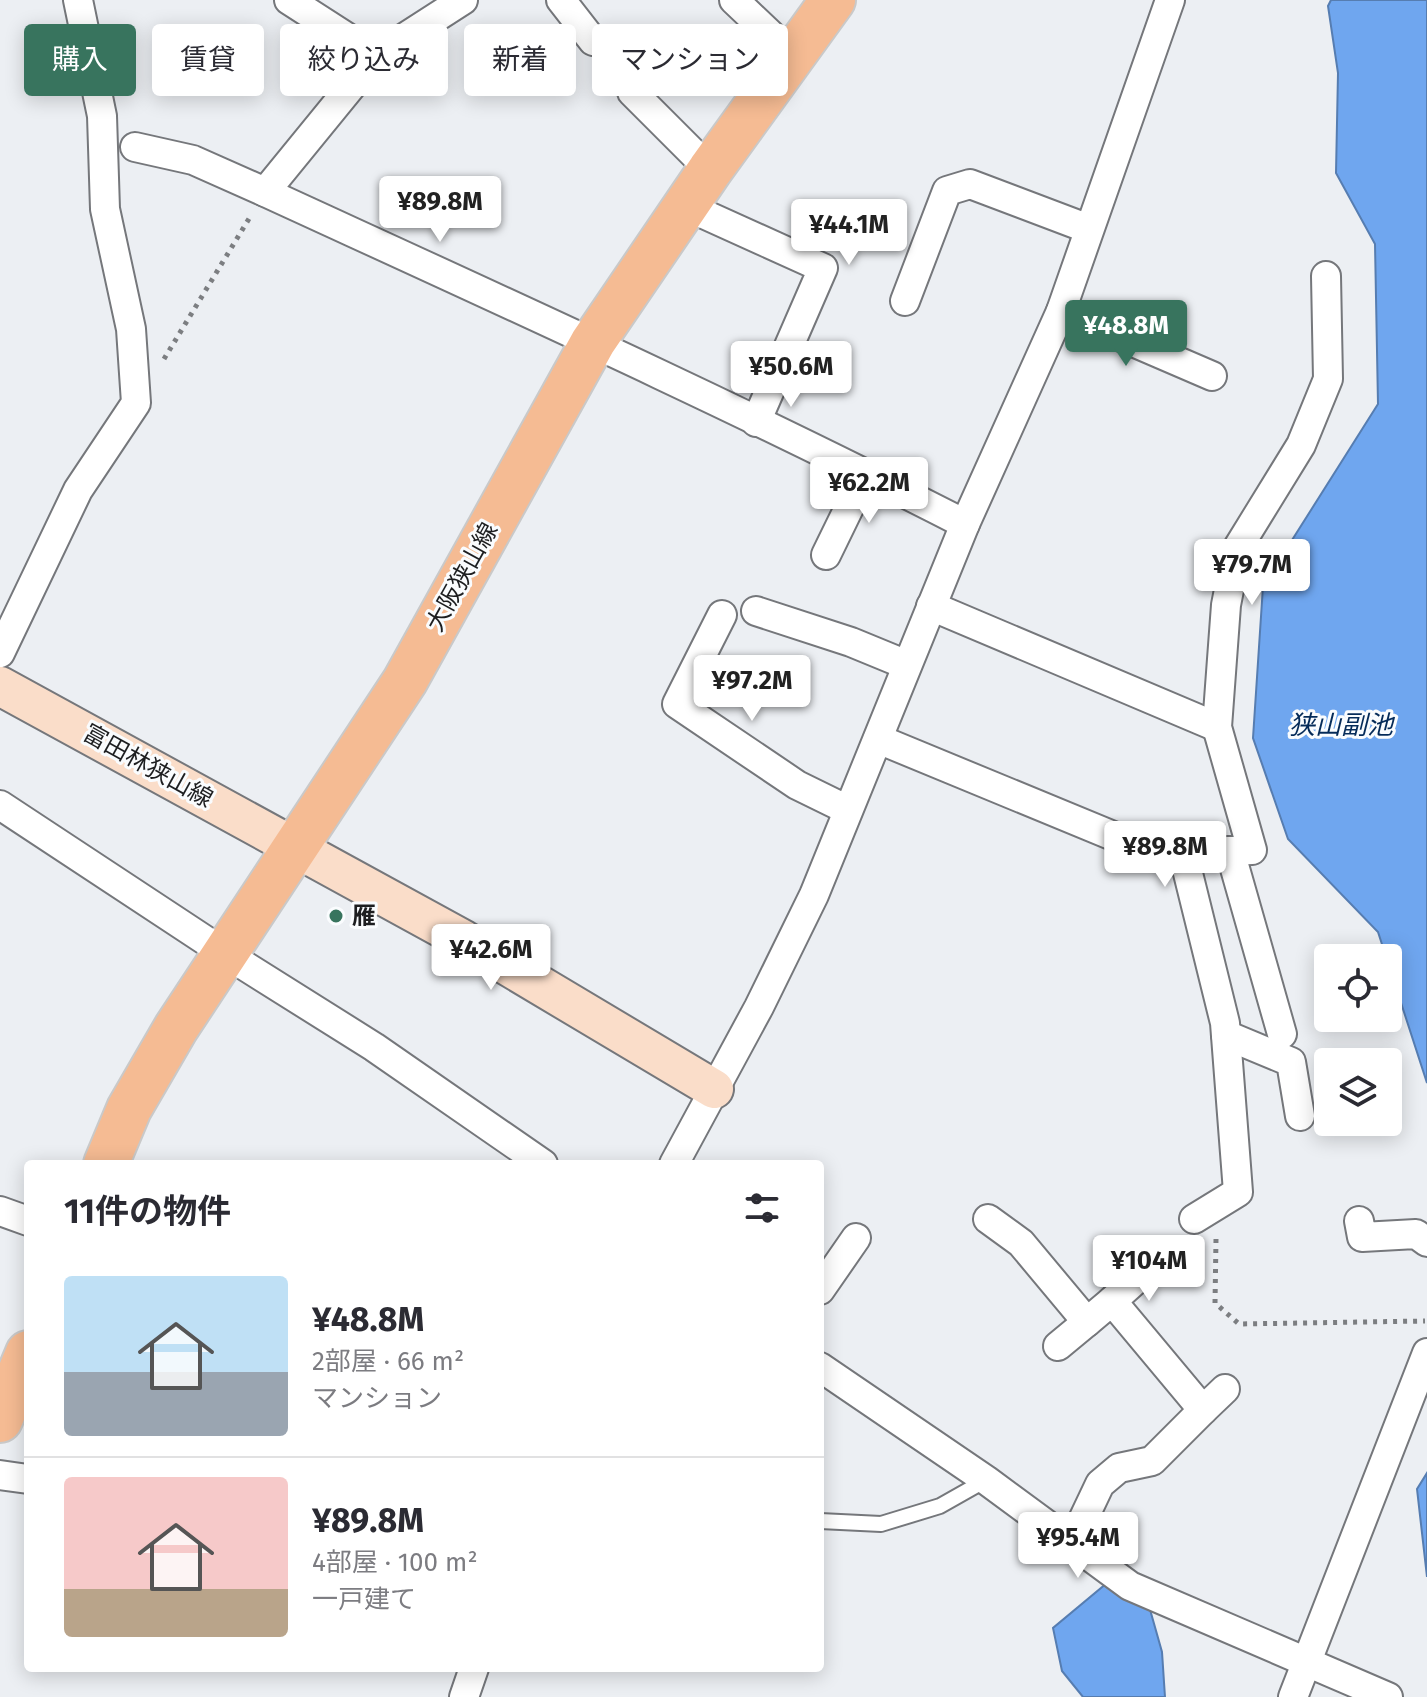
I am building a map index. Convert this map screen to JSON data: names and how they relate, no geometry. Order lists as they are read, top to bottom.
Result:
{
  "streets": {
    "main road": ["大阪狭山線"],
    "street": ["富田林狭山線"]
  },
  "crossings": [
    ["大阪狭山線", "富田林狭山線"]
  ],
  "water": ["狭山副池"],
  "places": ["雁"],
  "page": {
    "chip": [
      "購入",
      "賃貸",
      "絞り込み",
      "新着",
      "マンション"
    ],
    "price": [
      "¥89.8M",
      "¥44.1M",
      "¥48.8M",
      "¥50.6M",
      "¥62.2M",
      "¥79.7M",
      "¥97.2M",
      "¥89.8M",
      "¥42.6M",
      "¥104M",
      "¥95.4M"
    ],
    "heading": "11件の物件",
    "list": [
      {
        "name": "¥48.8M",
        "note": "2部屋 · 66 m² · マンション"
      },
      {
        "name": "¥89.8M",
        "note": "4部屋 · 100 m² · 一戸建て"
      }
    ]
  }
}
